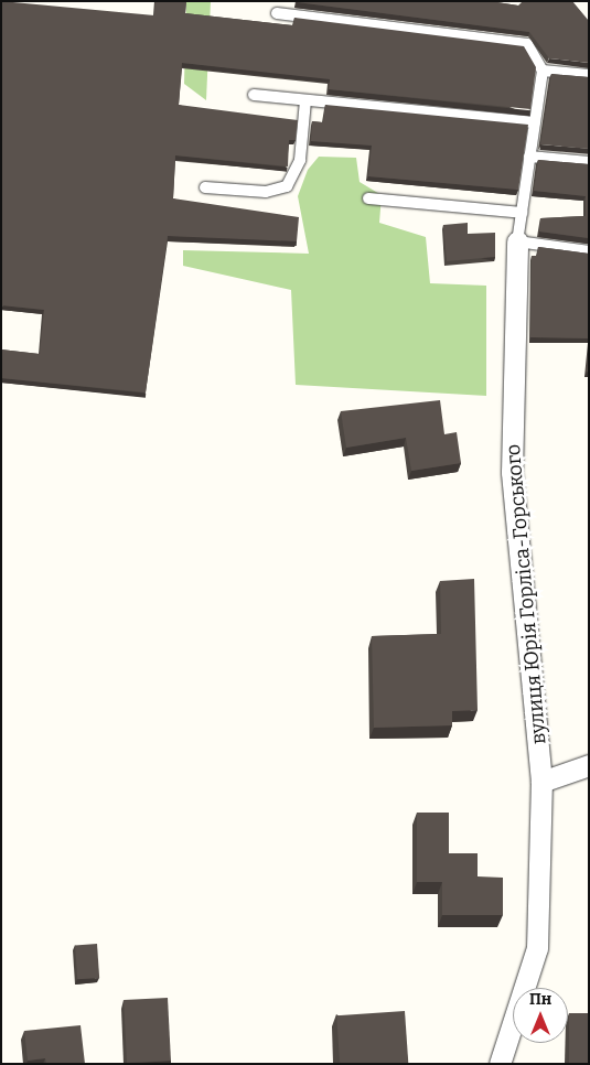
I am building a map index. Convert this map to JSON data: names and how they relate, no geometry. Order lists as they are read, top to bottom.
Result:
{
  "streets": {
    "street": ["вулиця Юрія Горліса-Горського"]
  },
  "north": "top"
}
